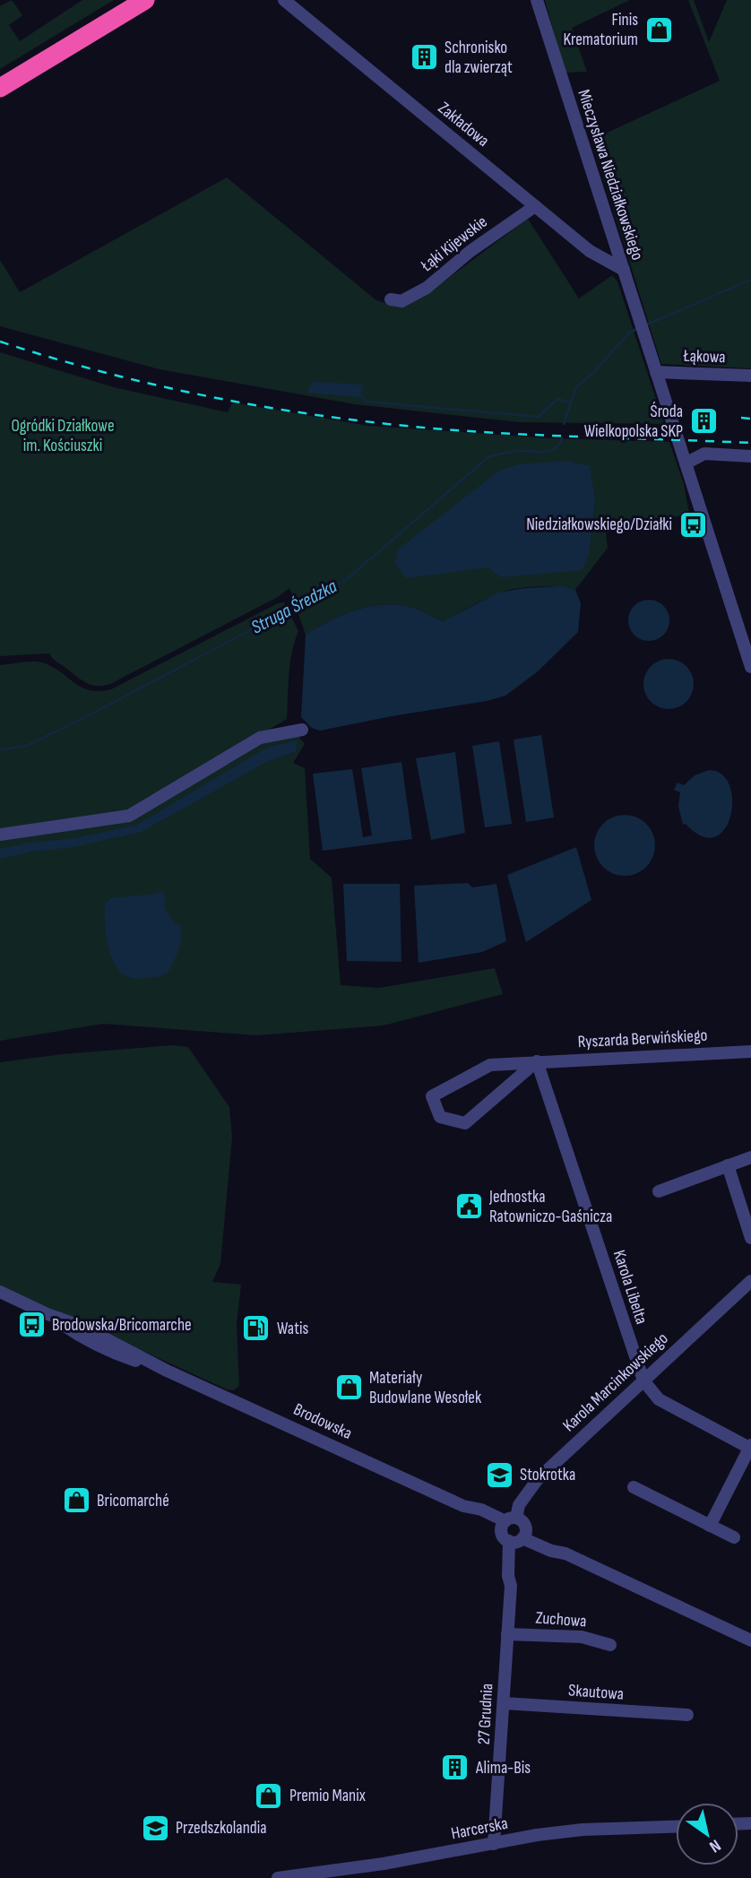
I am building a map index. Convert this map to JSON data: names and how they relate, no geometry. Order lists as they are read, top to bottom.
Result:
{
  "streets": {
    "street": [
      "Zakładowa",
      "Mieczysława Niedziałkowskiego",
      "Łąki Kijewskie",
      "Łąkowa",
      "Ryszarda Berwińskiego",
      "Karola Libelta",
      "Karola Marcinkowskiego",
      "Brodowska",
      "Zuchowa",
      "Skautowa",
      "27 Grudnia",
      "Harcerska"
    ]
  },
  "crossings": [
    ["Zakładowa", "Mieczysława Niedziałkowskiego"],
    ["Zakładowa", "Łąki Kijewskie"],
    ["Mieczysława Niedziałkowskiego", "Łąkowa"],
    ["Ryszarda Berwińskiego", "Karola Libelta"],
    ["Karola Libelta", "Karola Marcinkowskiego"],
    ["Karola Marcinkowskiego", "Brodowska"],
    ["Zuchowa", "27 Grudnia"],
    ["Skautowa", "27 Grudnia"],
    ["27 Grudnia", "Harcerska"]
  ],
  "water": ["Struga Średzka"],
  "parks": ["Ogródki Działkowe im. Kościuszki"],
  "places": {
    "shop": [
      "Finis Krematorium",
      "Materiały Budowlane Wesołek",
      "Bricomarché",
      "Premio Manix"
    ],
    "building": ["Schronisko dla zwierząt", "Środa Wielkopolska SKP", "Alima-Bis"],
    "bus stop": ["Niedziałkowskiego/Działki", "Brodowska/Bricomarche"],
    "public building": ["Jednostka Ratowniczo-Gaśnicza"],
    "fuel station": ["Watis"],
    "school or university": ["Stokrotka", "Przedszkolandia"]
  },
  "north": "bottom right"
}
